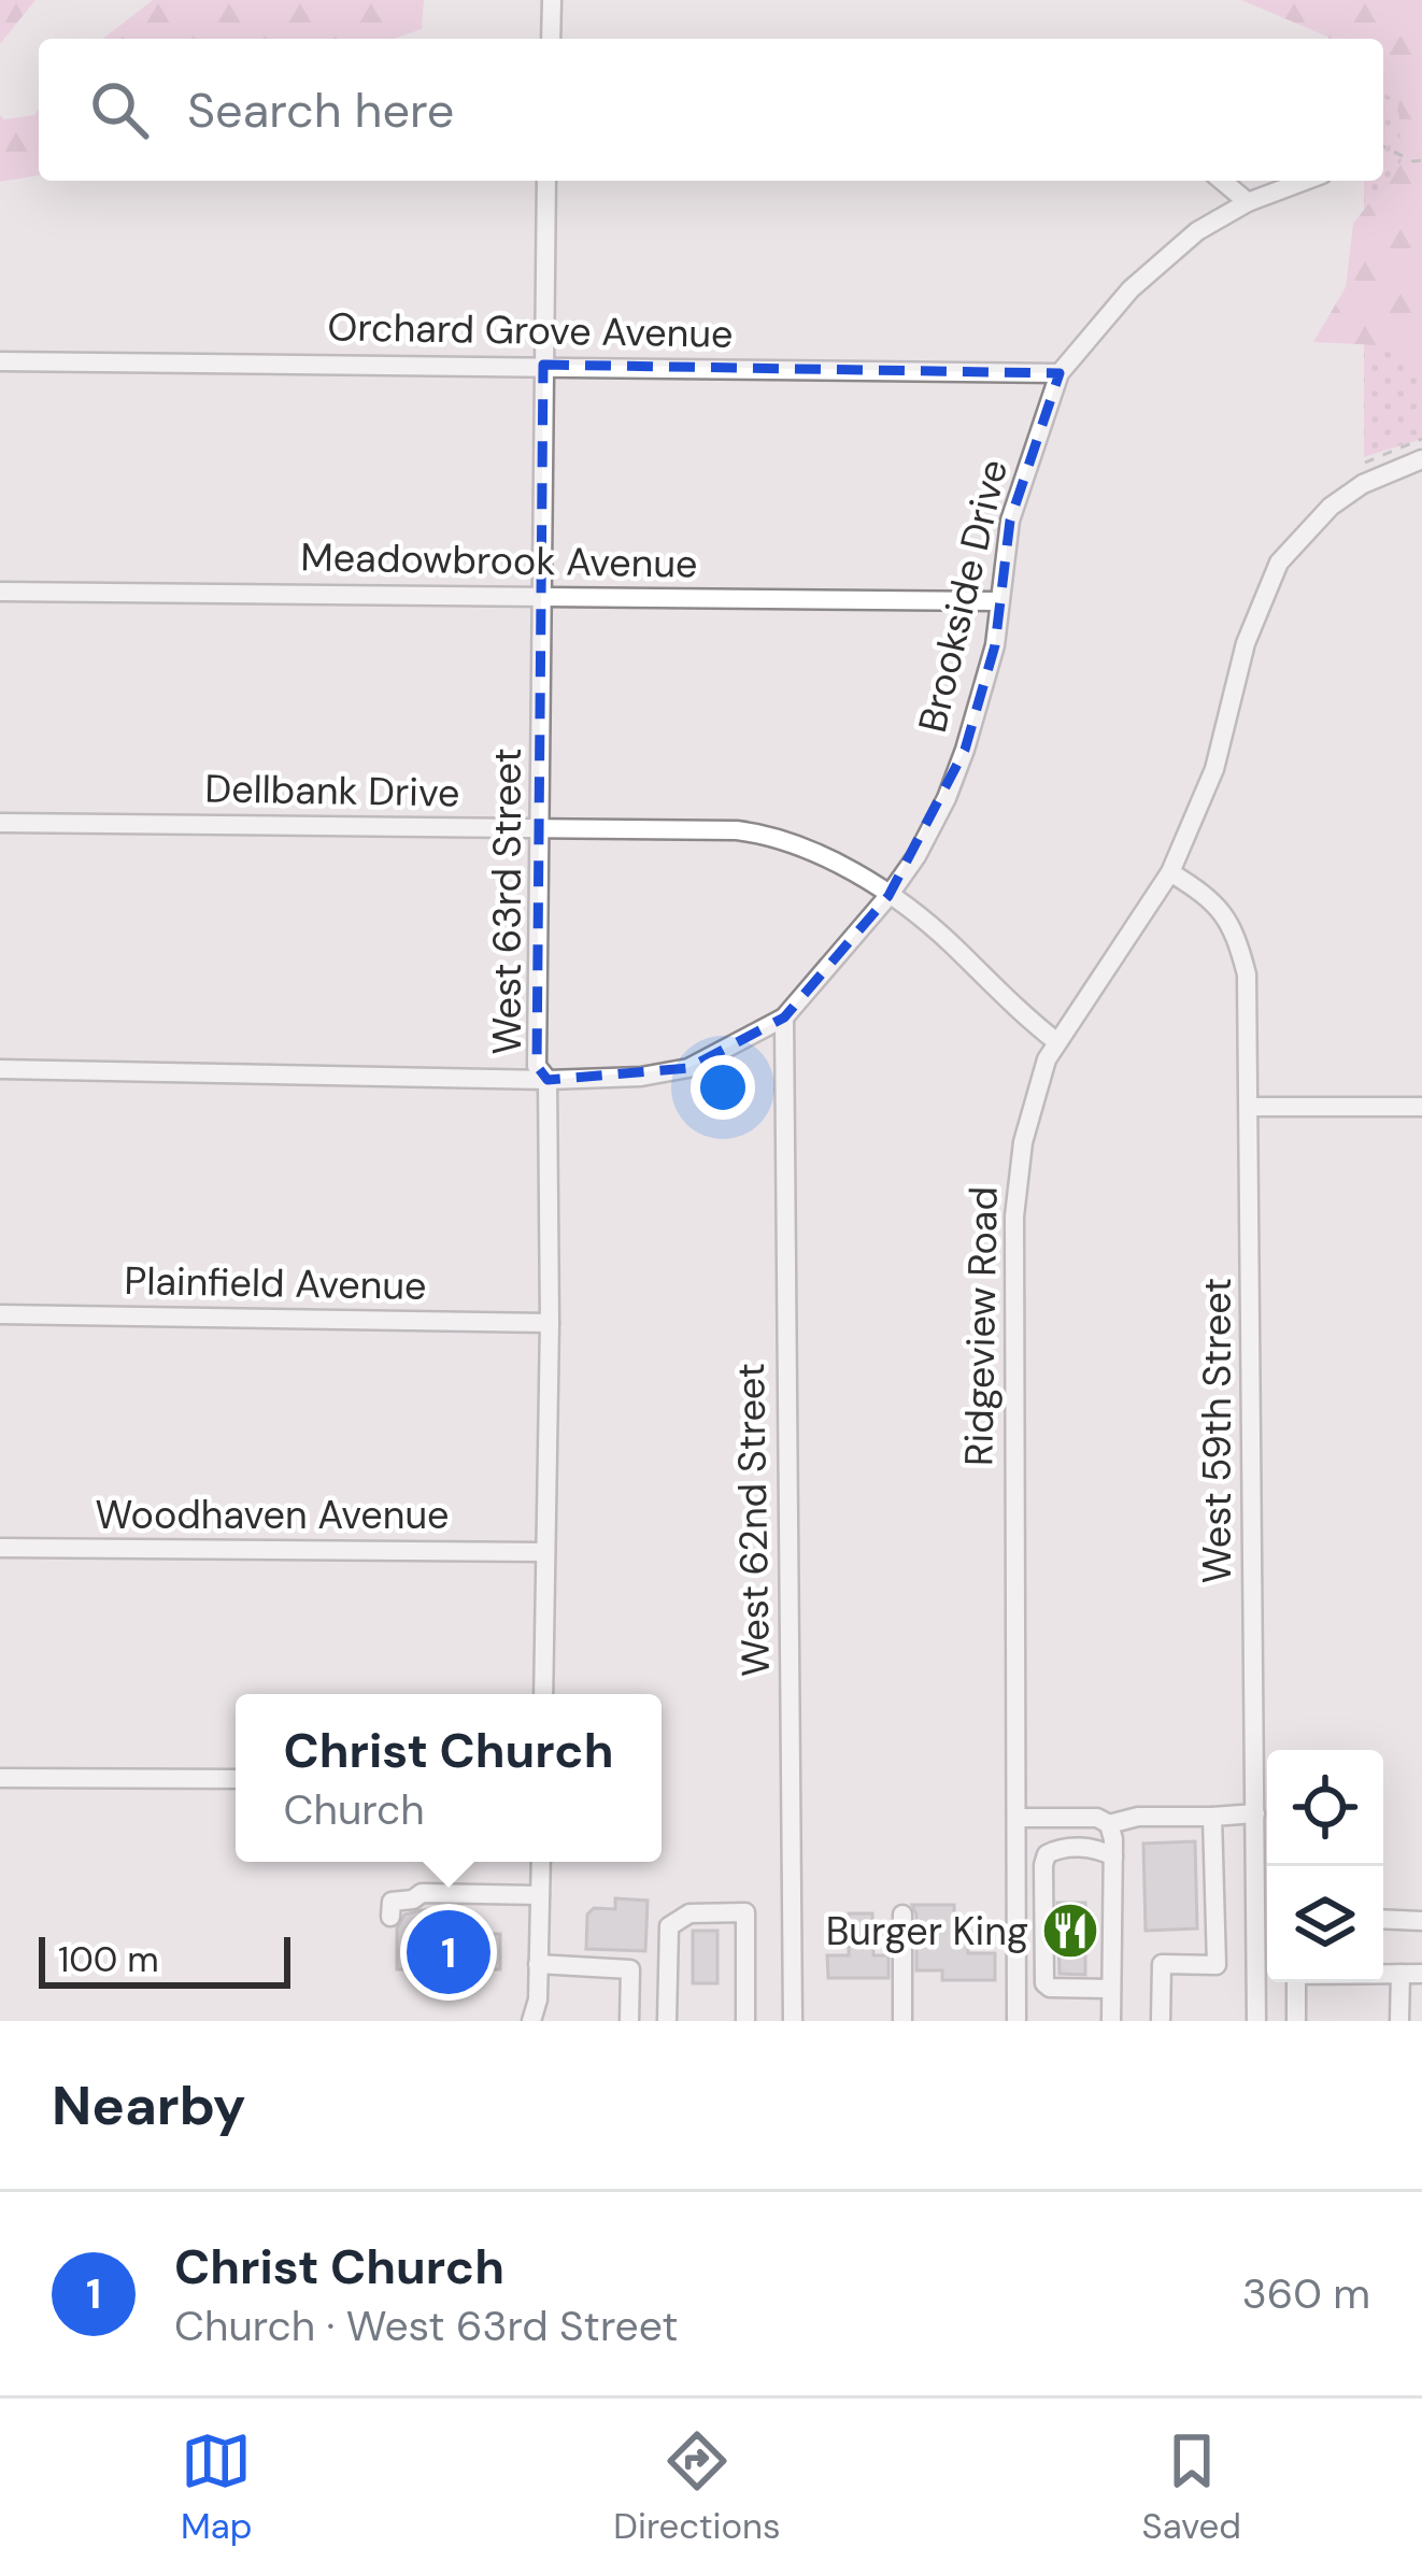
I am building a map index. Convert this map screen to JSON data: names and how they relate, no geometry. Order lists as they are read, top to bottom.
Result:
{
  "streets": {
    "street": [
      "Orchard Grove Avenue",
      "Meadowbrook Avenue",
      "Brookside Drive",
      "Dellbank Drive",
      "West 63rd Street",
      "Plainfield Avenue",
      "Ridgeview Road",
      "West 59th Street",
      "Woodhaven Avenue",
      "West 62nd Street"
    ]
  },
  "crossings": [
    ["Orchard Grove Avenue", "Brookside Drive"],
    ["Orchard Grove Avenue", "West 63rd Street"],
    ["Meadowbrook Avenue", "Brookside Drive"],
    ["Meadowbrook Avenue", "West 63rd Street"],
    ["Brookside Drive", "Dellbank Drive"],
    ["Brookside Drive", "West 63rd Street"],
    ["Brookside Drive", "West 62nd Street"],
    ["Dellbank Drive", "West 63rd Street"],
    ["Dellbank Drive", "Ridgeview Road"],
    ["West 63rd Street", "Plainfield Avenue"],
    ["West 63rd Street", "Woodhaven Avenue"],
    ["Ridgeview Road", "West 59th Street"]
  ],
  "places": {
    "restaurant": ["Burger King"]
  },
  "scale_bar": "100 m",
  "page": {
    "search": "Search here",
    "popup": ["Christ Church", "Church"],
    "pins": "1",
    "scale": "100 m",
    "heading": "Nearby",
    "list": [
      {
        "mark": "1",
        "name": "Christ Church",
        "note": "Church · West 63rd Street",
        "value": "360 m"
      }
    ],
    "nav": ["Map", "Directions", "Saved"]
  }
}
